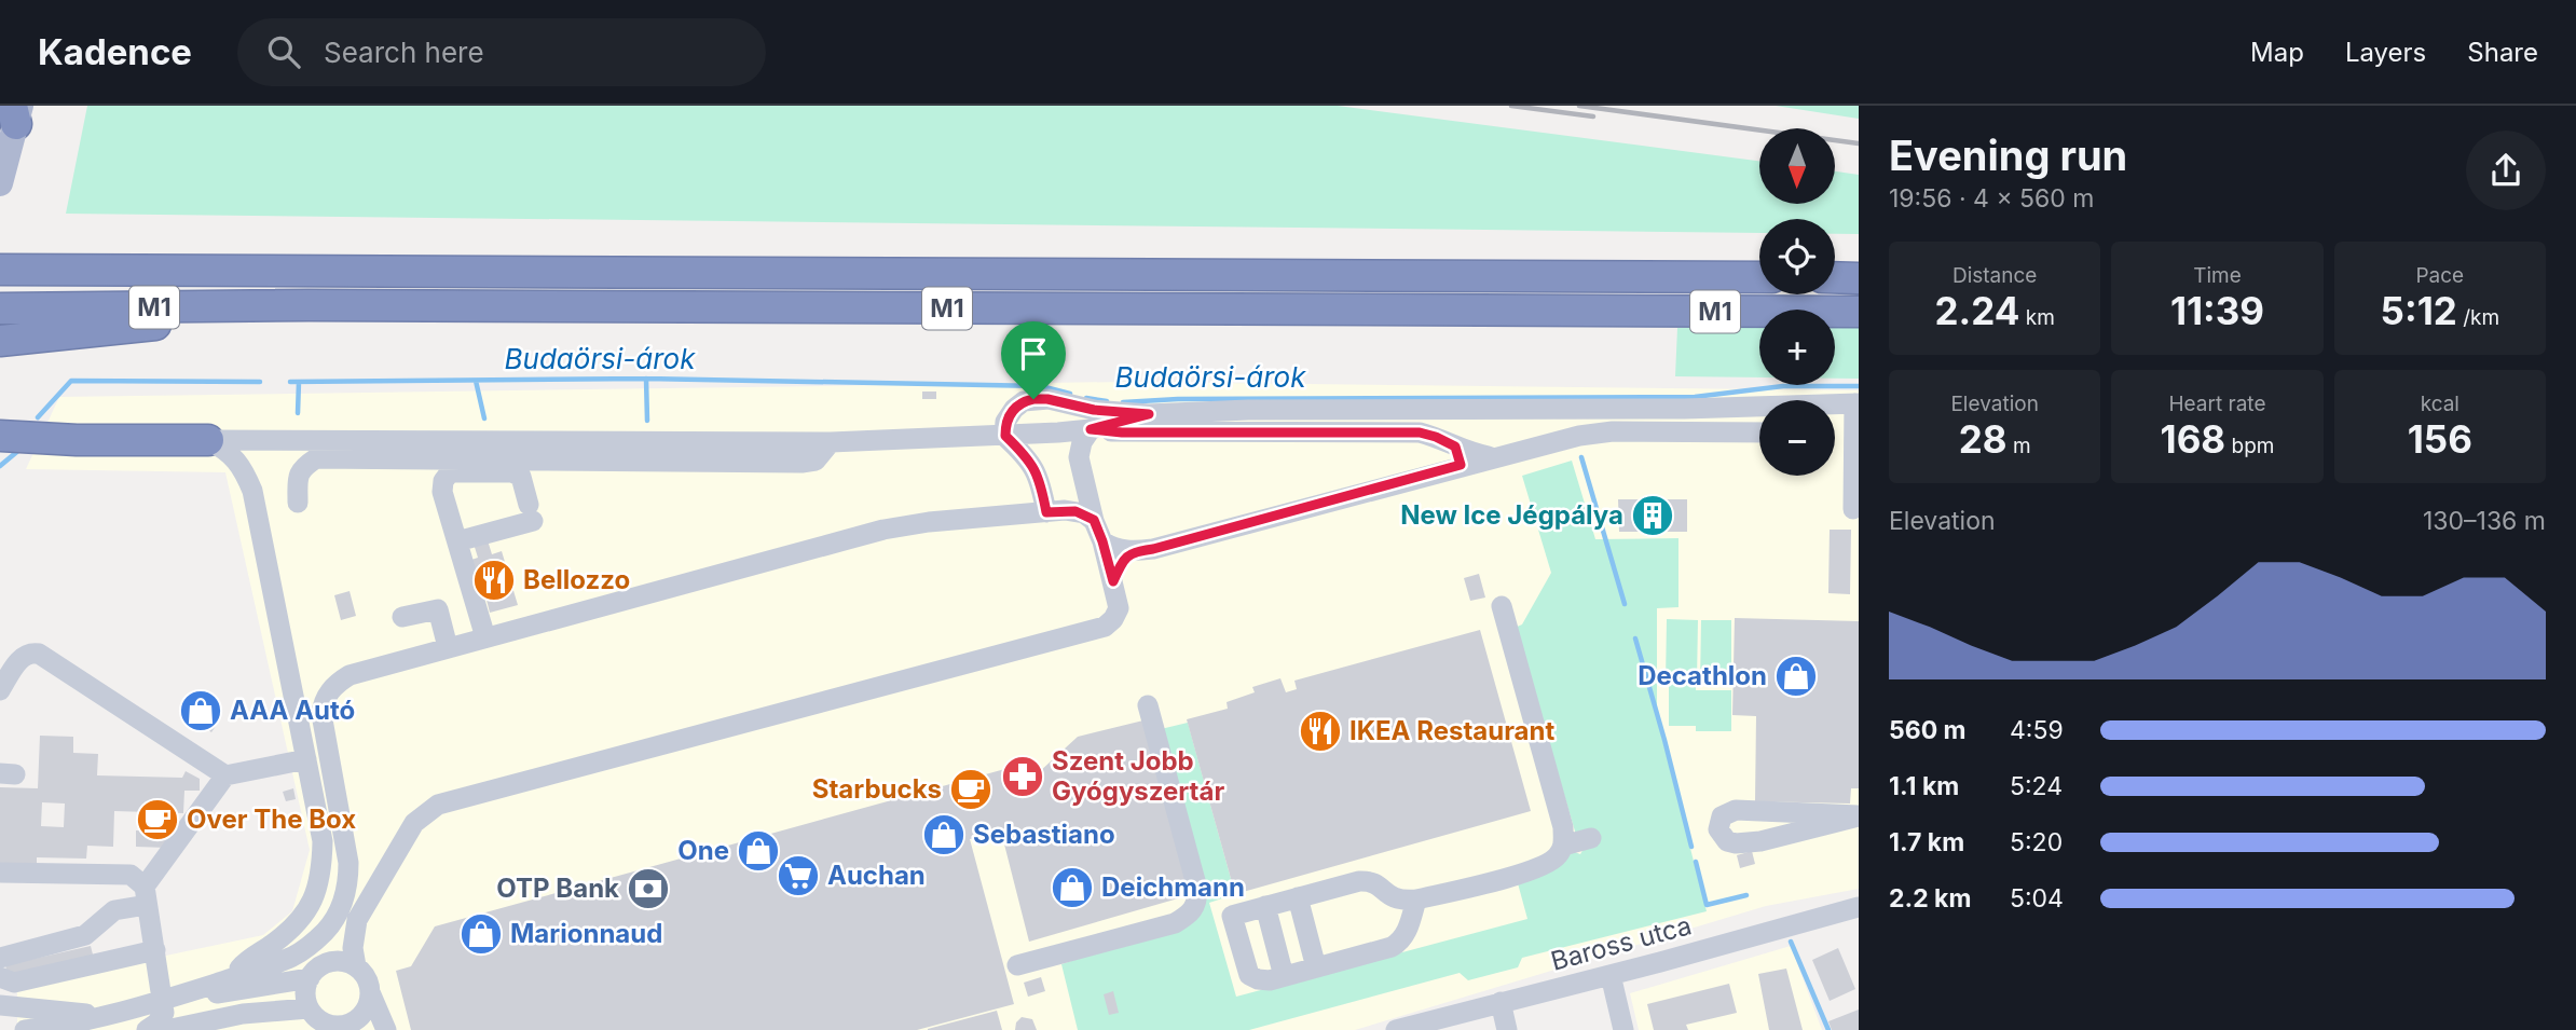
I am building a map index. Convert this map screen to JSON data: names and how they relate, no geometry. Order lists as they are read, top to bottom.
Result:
{
  "streets": {
    "highway": ["M1"],
    "street": ["Baross utca"]
  },
  "water": ["Budaörsi-árok"],
  "places": {
    "building": ["New Ice Jégpálya"],
    "restaurant": ["Bellozzo", "IKEA Restaurant"],
    "shop": [
      "Decathlon",
      "AAA Autó",
      "Sebastiano",
      "One",
      "Deichmann",
      "Marionnaud"
    ],
    "pharmacy": ["Szent Jobb Gyógyszertár"],
    "cafe": ["Starbucks", "Over The Box"],
    "supermarket": ["Auchan"],
    "bank": ["OTP Bank"]
  },
  "north": "bottom",
  "page": {
    "header": "Kadence",
    "search": "Search here",
    "nav": ["Map", "Layers", "Share"],
    "heading": ["Evening run", "19:56 · 4 × 560 m"],
    "map_buttons": ["+", "−"],
    "stats": [
      ["Distance", "2.24 km"],
      ["Time", "11:39"],
      ["Pace", "5:12 /km"],
      ["Elevation", "28 m"],
      ["Heart rate", "168 bpm"],
      ["kcal", "156"]
    ],
    "chart": ["Elevation", "130–136 m"],
    "list": [
      {
        "name": "560 m",
        "note": "4:59"
      },
      {
        "name": "1.1 km",
        "note": "5:24"
      },
      {
        "name": "1.7 km",
        "note": "5:20"
      },
      {
        "name": "2.2 km",
        "note": "5:04"
      }
    ]
  }
}
